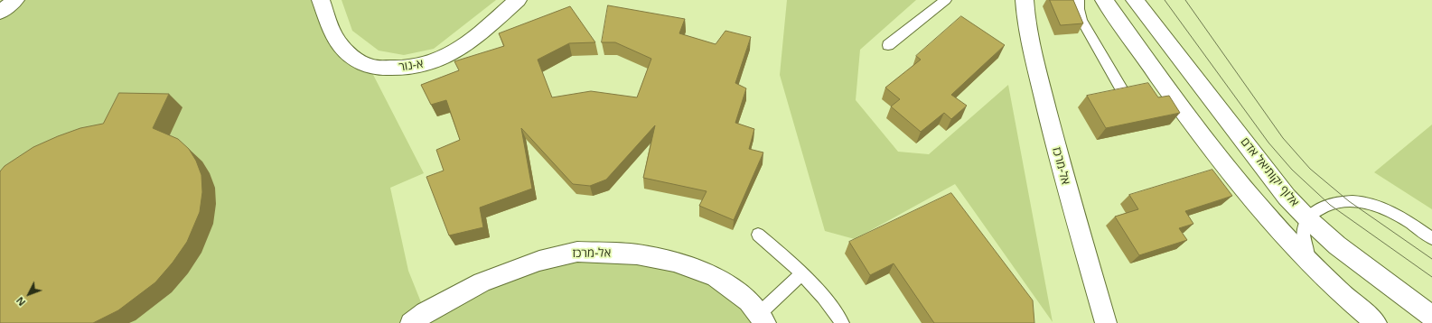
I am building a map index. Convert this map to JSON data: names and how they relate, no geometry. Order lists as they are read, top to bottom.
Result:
{
  "streets": {
    "street": ["א-נור", "אל-מרכז", "אלוף יקותיאל אדם"]
  },
  "north": "bottom left"
}
